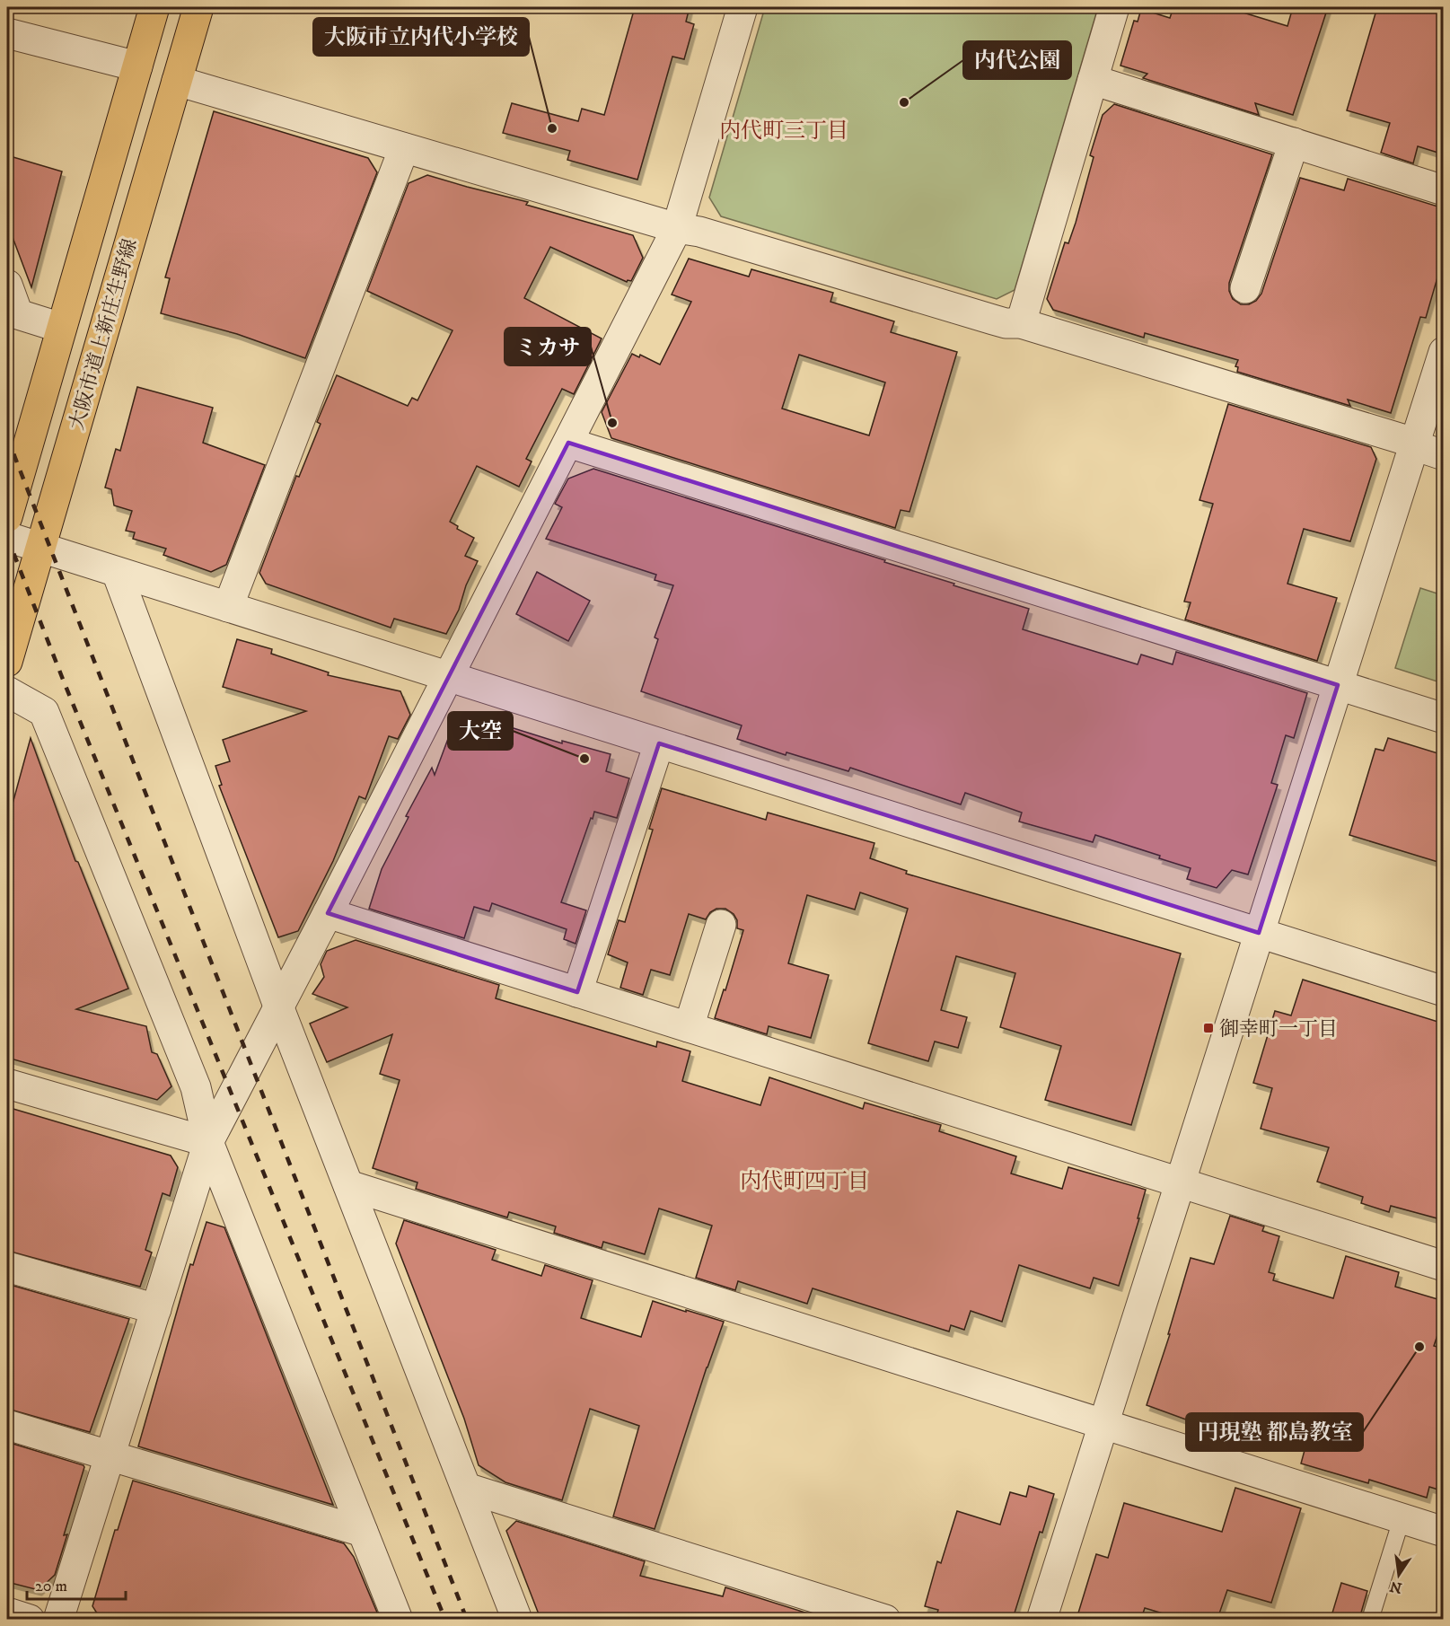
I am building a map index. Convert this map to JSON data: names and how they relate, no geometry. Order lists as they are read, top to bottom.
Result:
{
  "streets": {
    "main road": ["大阪市道上新庄生野線"]
  },
  "districts": ["内代町三丁目", "内代町四丁目"],
  "places": {
    "other": [
      "内代公園",
      "大阪市立内代小学校",
      "ミカサ",
      "大空",
      "円現塾 都島教室"
    ],
    "transit": ["御幸町一丁目"]
  },
  "scale_bar": "20 m",
  "north": "bottom"
}
